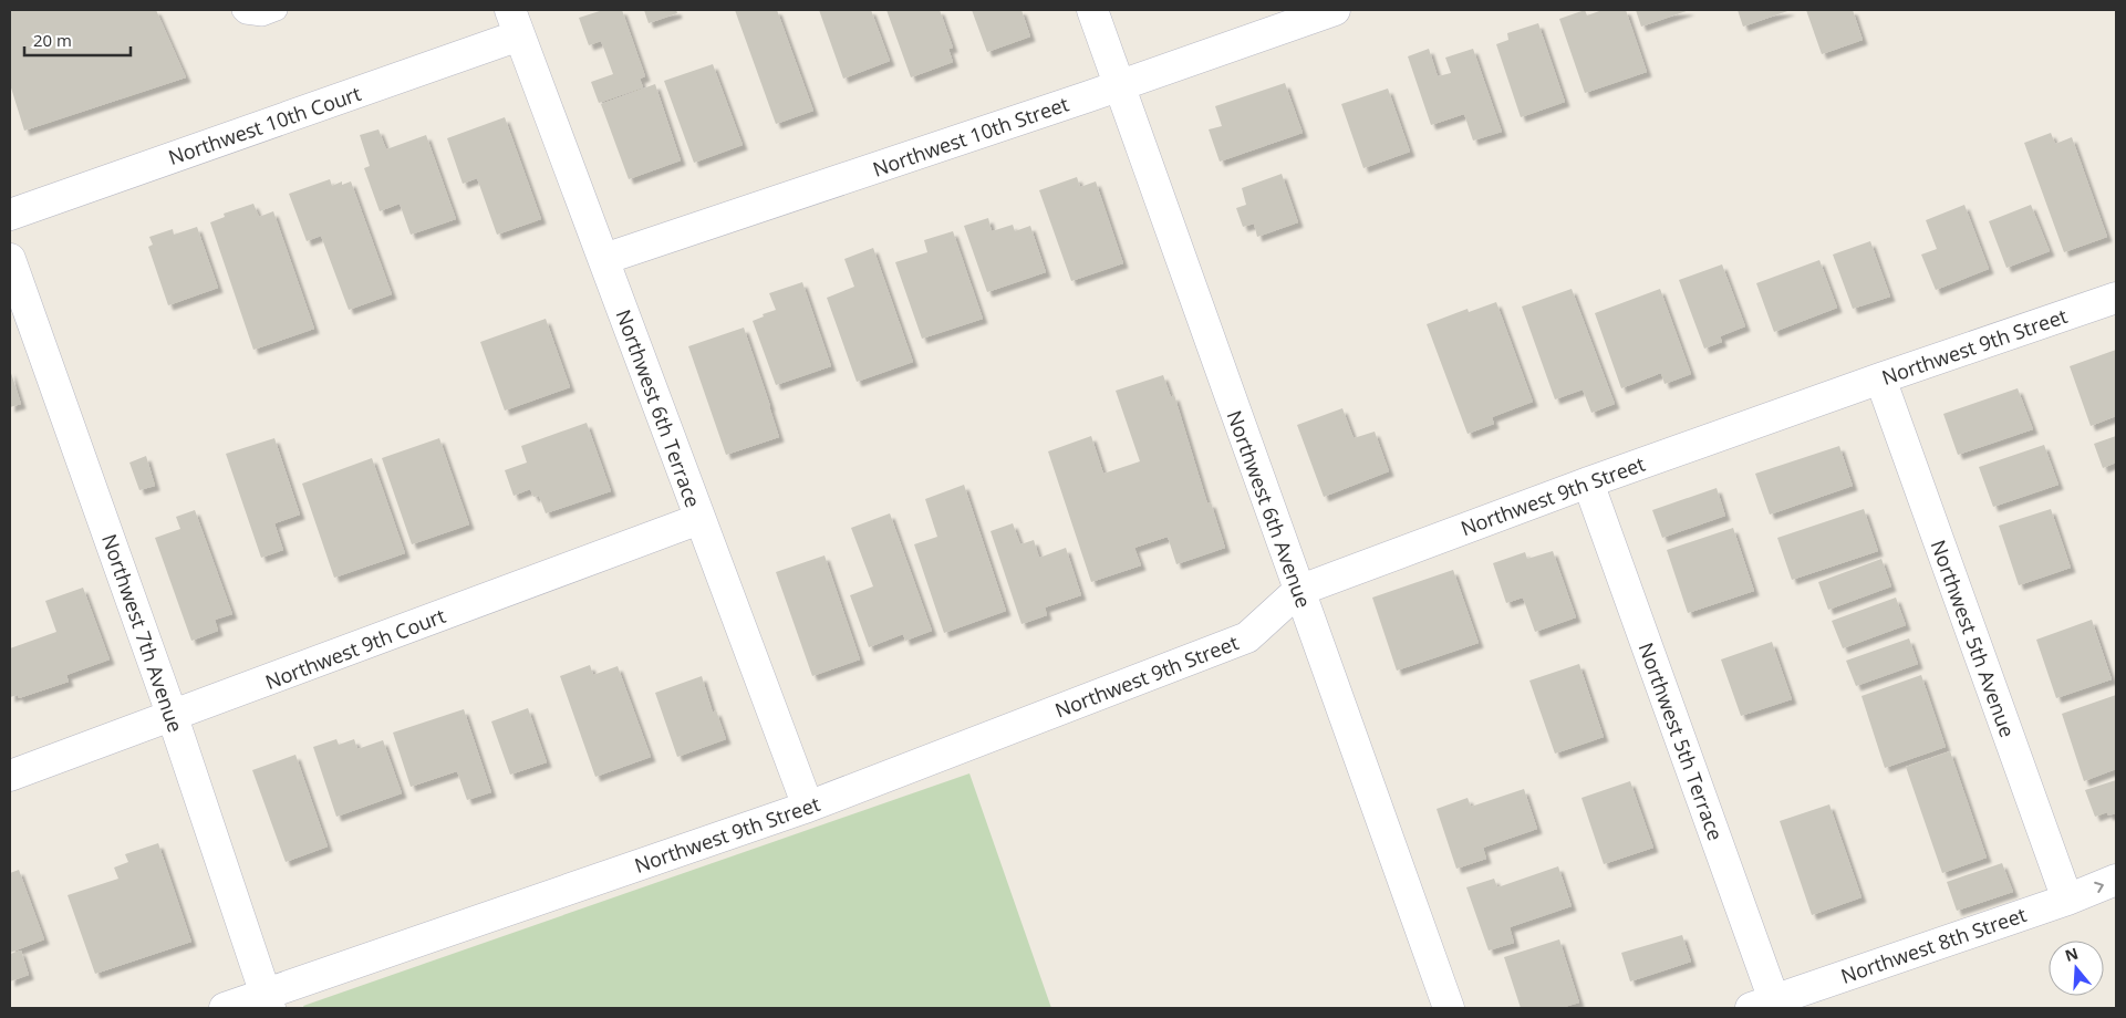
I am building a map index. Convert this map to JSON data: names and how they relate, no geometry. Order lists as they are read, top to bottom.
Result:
{
  "streets": {
    "street": [
      "Northwest 10th Court",
      "Northwest 10th Street",
      "Northwest 9th Street",
      "Northwest 6th Terrace",
      "Northwest 6th Avenue",
      "Northwest 7th Avenue",
      "Northwest 5th Avenue",
      "Northwest 9th Court",
      "Northwest 5th Terrace",
      "Northwest 8th Street"
    ]
  },
  "crossings": [
    ["Northwest 10th Court", "Northwest 6th Terrace"],
    ["Northwest 10th Street", "Northwest 6th Terrace"],
    ["Northwest 10th Street", "Northwest 6th Avenue"],
    ["Northwest 9th Street", "Northwest 6th Terrace"],
    ["Northwest 9th Street", "Northwest 6th Avenue"],
    ["Northwest 9th Street", "Northwest 7th Avenue"],
    ["Northwest 9th Street", "Northwest 5th Avenue"],
    ["Northwest 9th Street", "Northwest 5th Terrace"],
    ["Northwest 6th Terrace", "Northwest 9th Court"],
    ["Northwest 7th Avenue", "Northwest 9th Court"],
    ["Northwest 5th Avenue", "Northwest 8th Street"],
    ["Northwest 5th Terrace", "Northwest 8th Street"]
  ],
  "scale_bar": "20 m",
  "north": "top"
}
